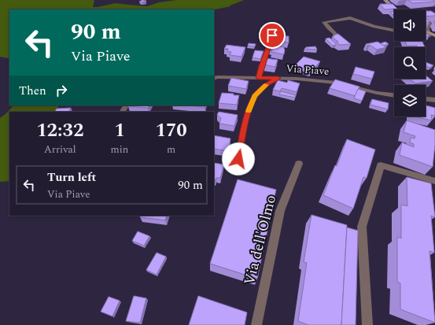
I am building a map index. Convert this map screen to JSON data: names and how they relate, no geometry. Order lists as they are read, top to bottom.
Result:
{
  "streets": {
    "street": ["Via Piave", "Via dell'Olmo"]
  },
  "page": {
    "turn": ["90 m", "Via Piave"],
    "then": "Then",
    "eta": [
      "12:32",
      "Arrival",
      "1",
      "min",
      "170",
      "m"
    ],
    "list": [
      {
        "name": "Turn left",
        "note": "Via Piave",
        "value": "90 m"
      }
    ]
  }
}
